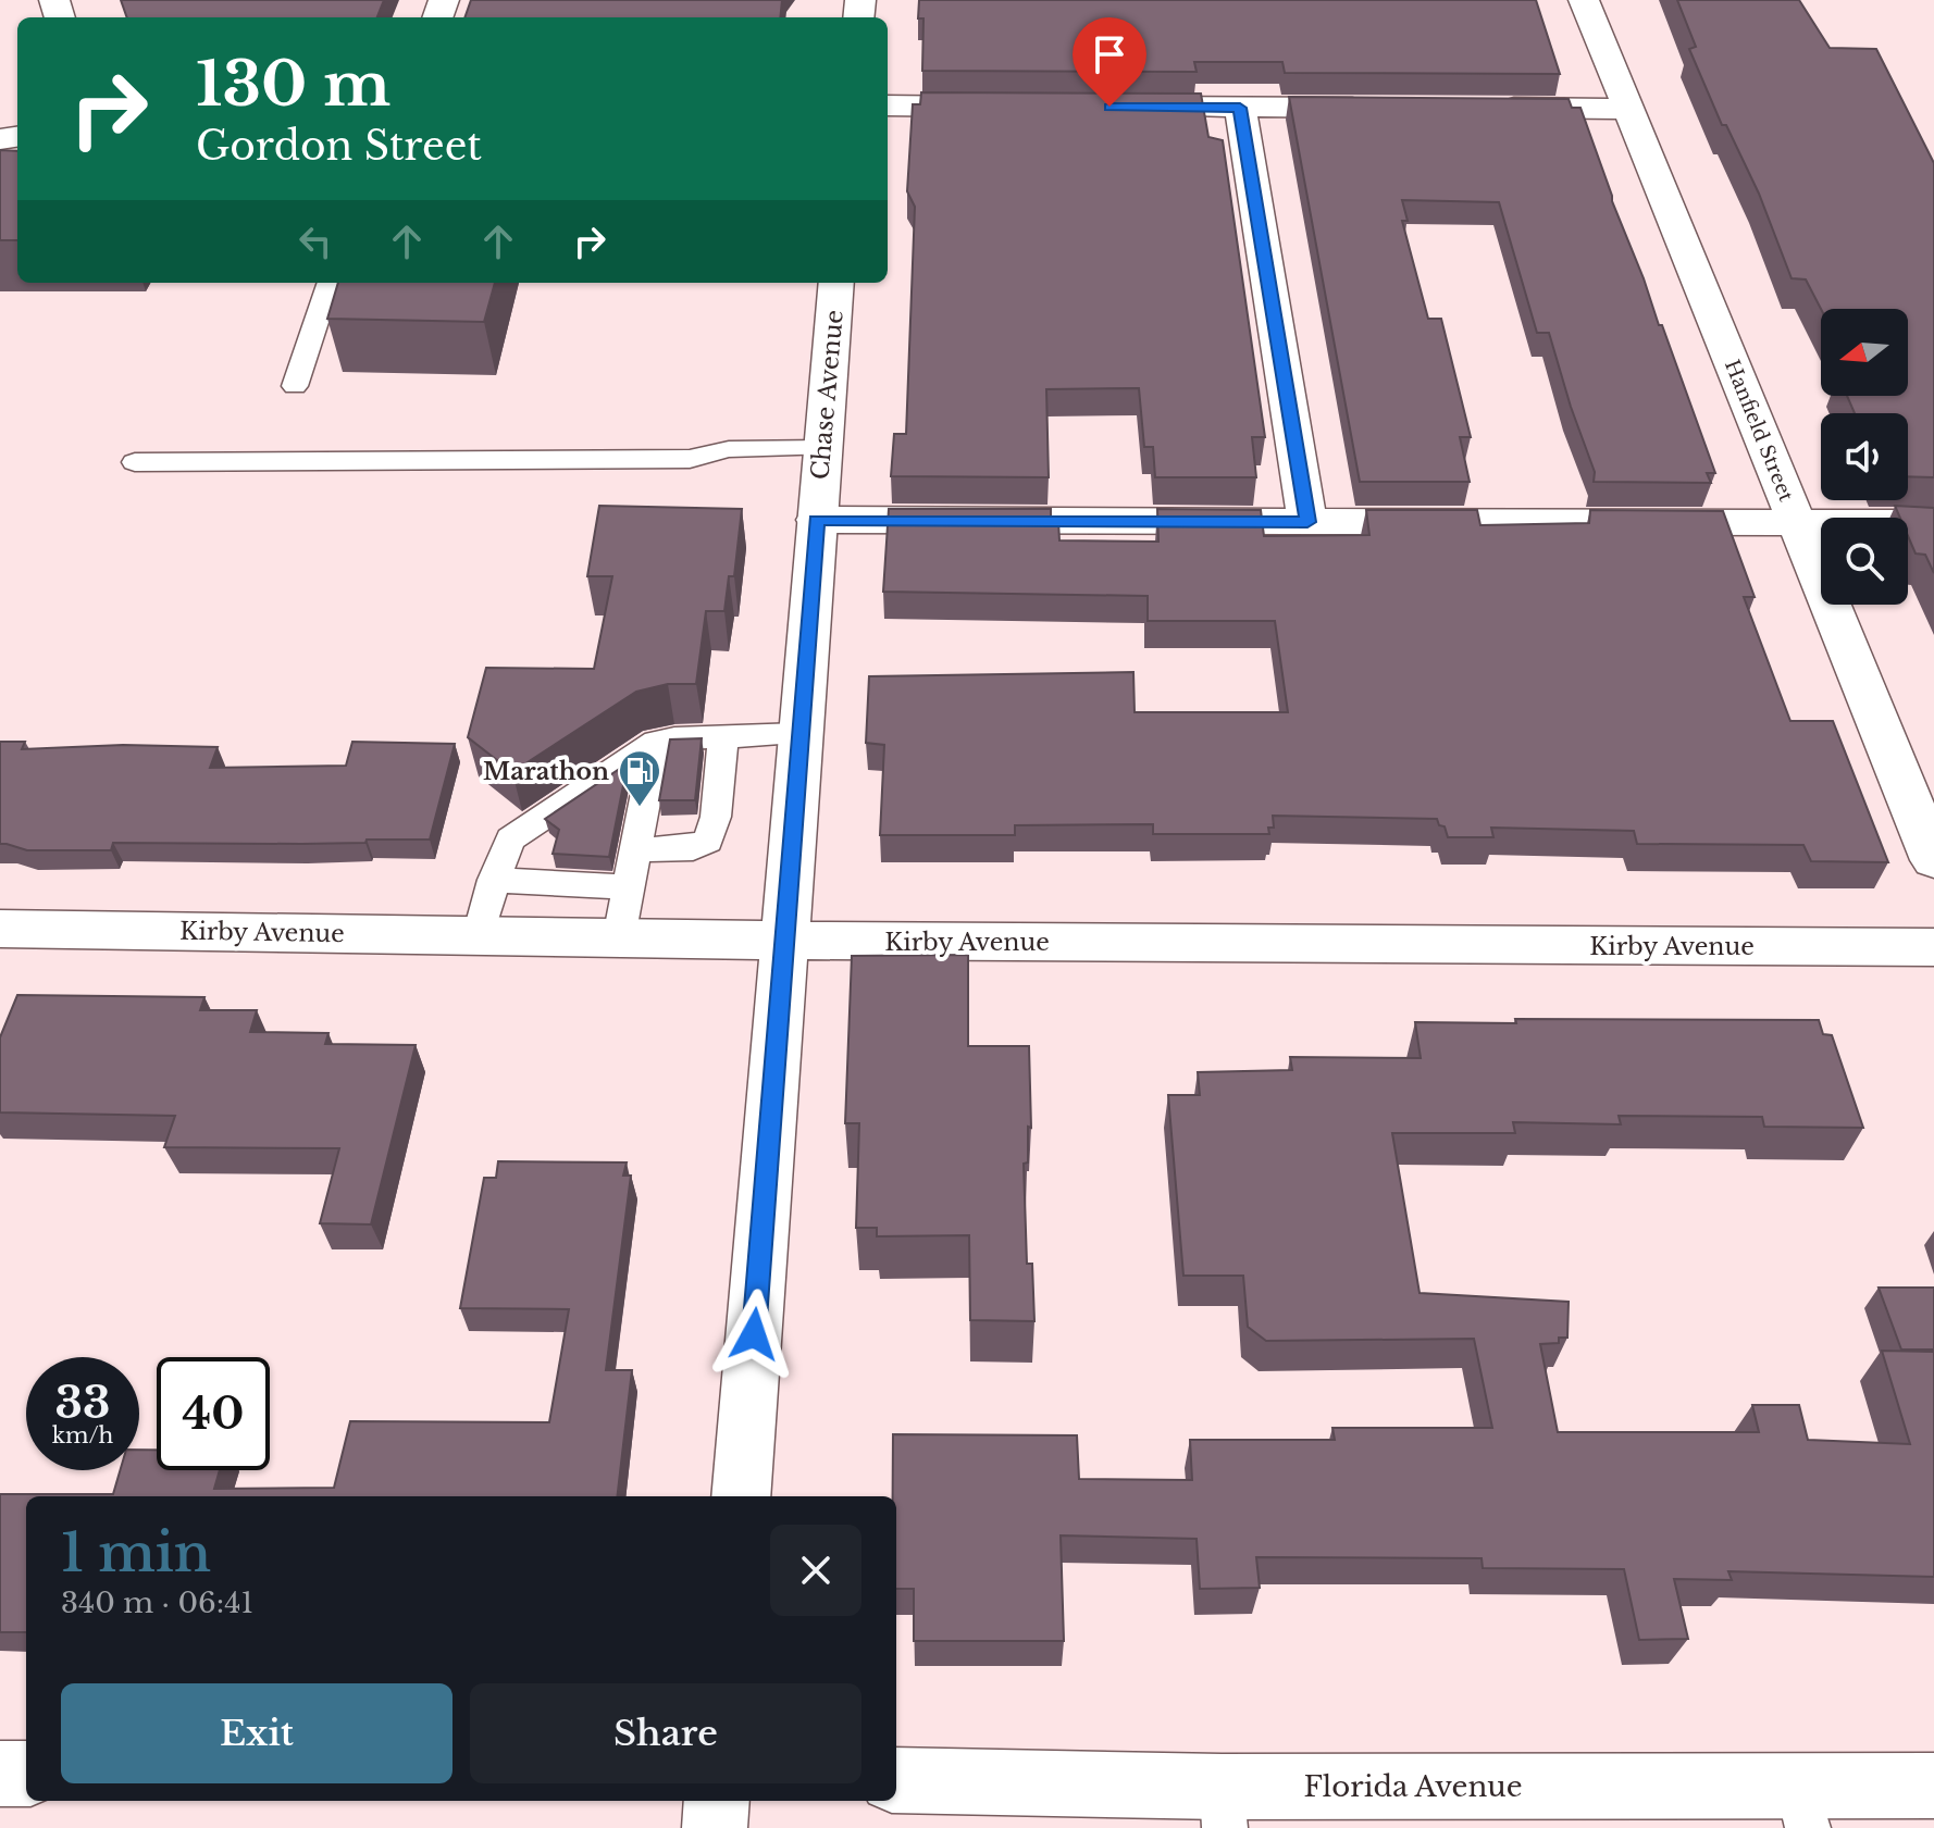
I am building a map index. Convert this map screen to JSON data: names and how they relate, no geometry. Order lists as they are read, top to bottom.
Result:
{
  "streets": {
    "street": [
      "Chase Avenue",
      "Hanfield Street",
      "Kirby Avenue",
      "Florida Avenue"
    ]
  },
  "crossings": [
    ["Chase Avenue", "Kirby Avenue"]
  ],
  "places": {
    "fuel station": ["Marathon"]
  },
  "north": "left",
  "page": {
    "turn": ["130 m", "Gordon Street"],
    "speed": "33 km/h",
    "limit": "40",
    "heading": ["1 min", "340 m · 06:41"],
    "buttons": ["Exit", "Share"]
  }
}
